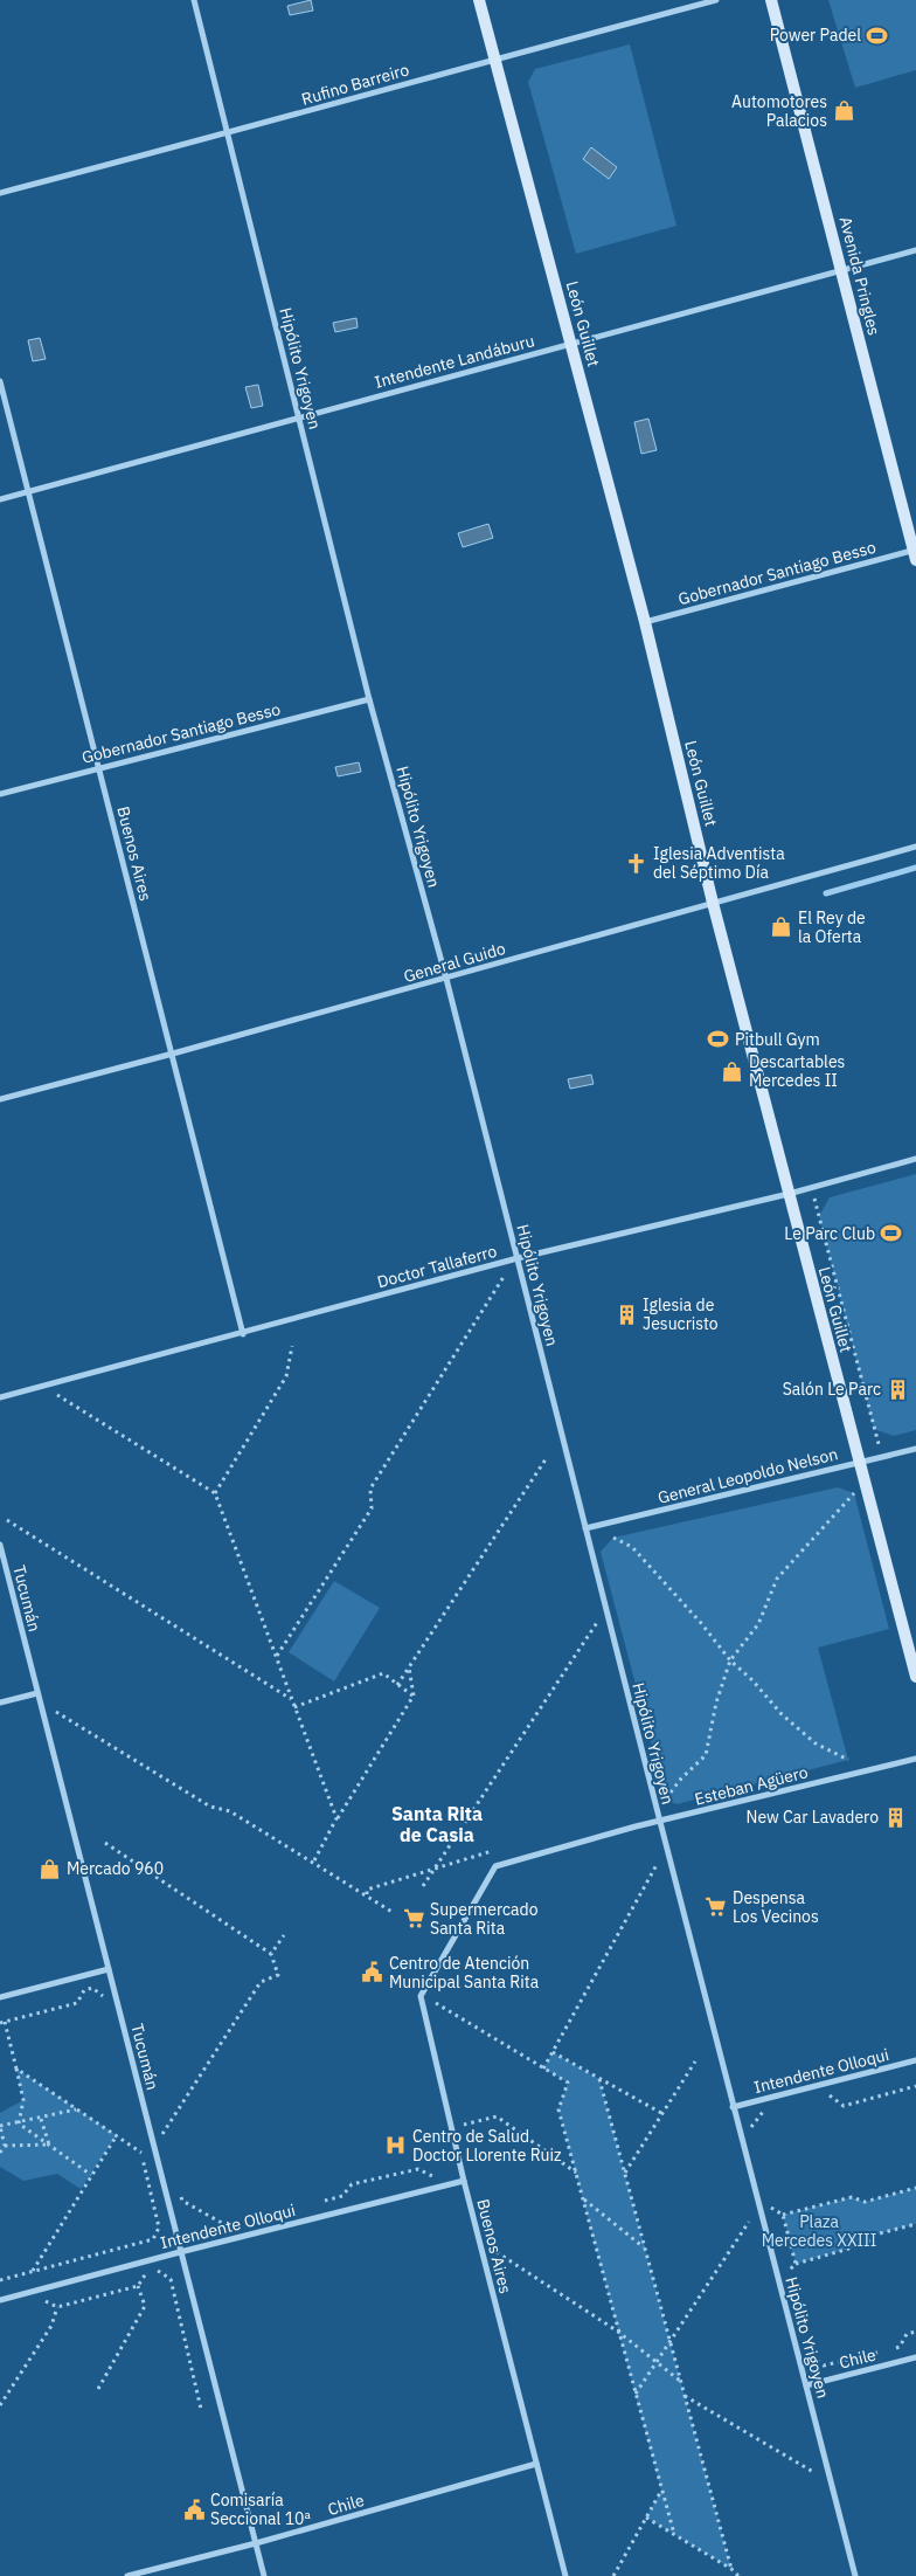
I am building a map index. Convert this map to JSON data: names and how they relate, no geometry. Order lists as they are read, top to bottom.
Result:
{
  "streets": {
    "street": [
      "Rufino Barreiro",
      "Avenida Pringles",
      "León Guillet",
      "Intendente Landáburu",
      "Hipólito Yrigoyen",
      "Gobernador Santiago Besso",
      "Buenos Aires",
      "General Guido",
      "Doctor Tallaferro",
      "General Leopoldo Nelson",
      "Tucumán",
      "Esteban Agüero",
      "Intendente Olloqui",
      "Chile"
    ]
  },
  "crossings": [
    ["Rufino Barreiro", "León Guillet"],
    ["Rufino Barreiro", "Hipólito Yrigoyen"],
    ["Avenida Pringles", "Intendente Landáburu"],
    ["Avenida Pringles", "Gobernador Santiago Besso"],
    ["León Guillet", "Intendente Landáburu"],
    ["León Guillet", "Gobernador Santiago Besso"],
    ["León Guillet", "General Guido"],
    ["León Guillet", "Doctor Tallaferro"],
    ["León Guillet", "General Leopoldo Nelson"],
    ["Intendente Landáburu", "Hipólito Yrigoyen"],
    ["Intendente Landáburu", "Buenos Aires"],
    ["Hipólito Yrigoyen", "Gobernador Santiago Besso"],
    ["Hipólito Yrigoyen", "General Guido"],
    ["Hipólito Yrigoyen", "Doctor Tallaferro"],
    ["Hipólito Yrigoyen", "General Leopoldo Nelson"],
    ["Hipólito Yrigoyen", "Esteban Agüero"],
    ["Hipólito Yrigoyen", "Intendente Olloqui"],
    ["Hipólito Yrigoyen", "Chile"],
    ["Gobernador Santiago Besso", "Buenos Aires"],
    ["Buenos Aires", "General Guido"],
    ["Buenos Aires", "Doctor Tallaferro"],
    ["Buenos Aires", "Esteban Agüero"],
    ["Buenos Aires", "Intendente Olloqui"],
    ["Buenos Aires", "Chile"],
    ["Tucumán", "Intendente Olloqui"],
    ["Tucumán", "Chile"]
  ],
  "districts": ["Santa Rita de Casia"],
  "parks": ["Plaza Mercedes XXIII"],
  "places": {
    "sports": ["Power Padel", "Pitbull Gym", "Le Parc Club"],
    "shop": [
      "Automotores Palacios",
      "El Rey de la Oferta",
      "Descartables Mercedes II",
      "Mercado 960"
    ],
    "church": ["Iglesia Adventista del Séptimo Día"],
    "building": ["Iglesia de Jesucristo", "Salón Le Parc", "New Car Lavadero"],
    "supermarket": ["Despensa Los Vecinos", "Supermercado Santa Rita"],
    "public building": ["Centro de Atención Municipal Santa Rita", "Comisaría Seccional 10ª"],
    "hospital": ["Centro de Salud Doctor Llorente Ruiz"]
  }
}
